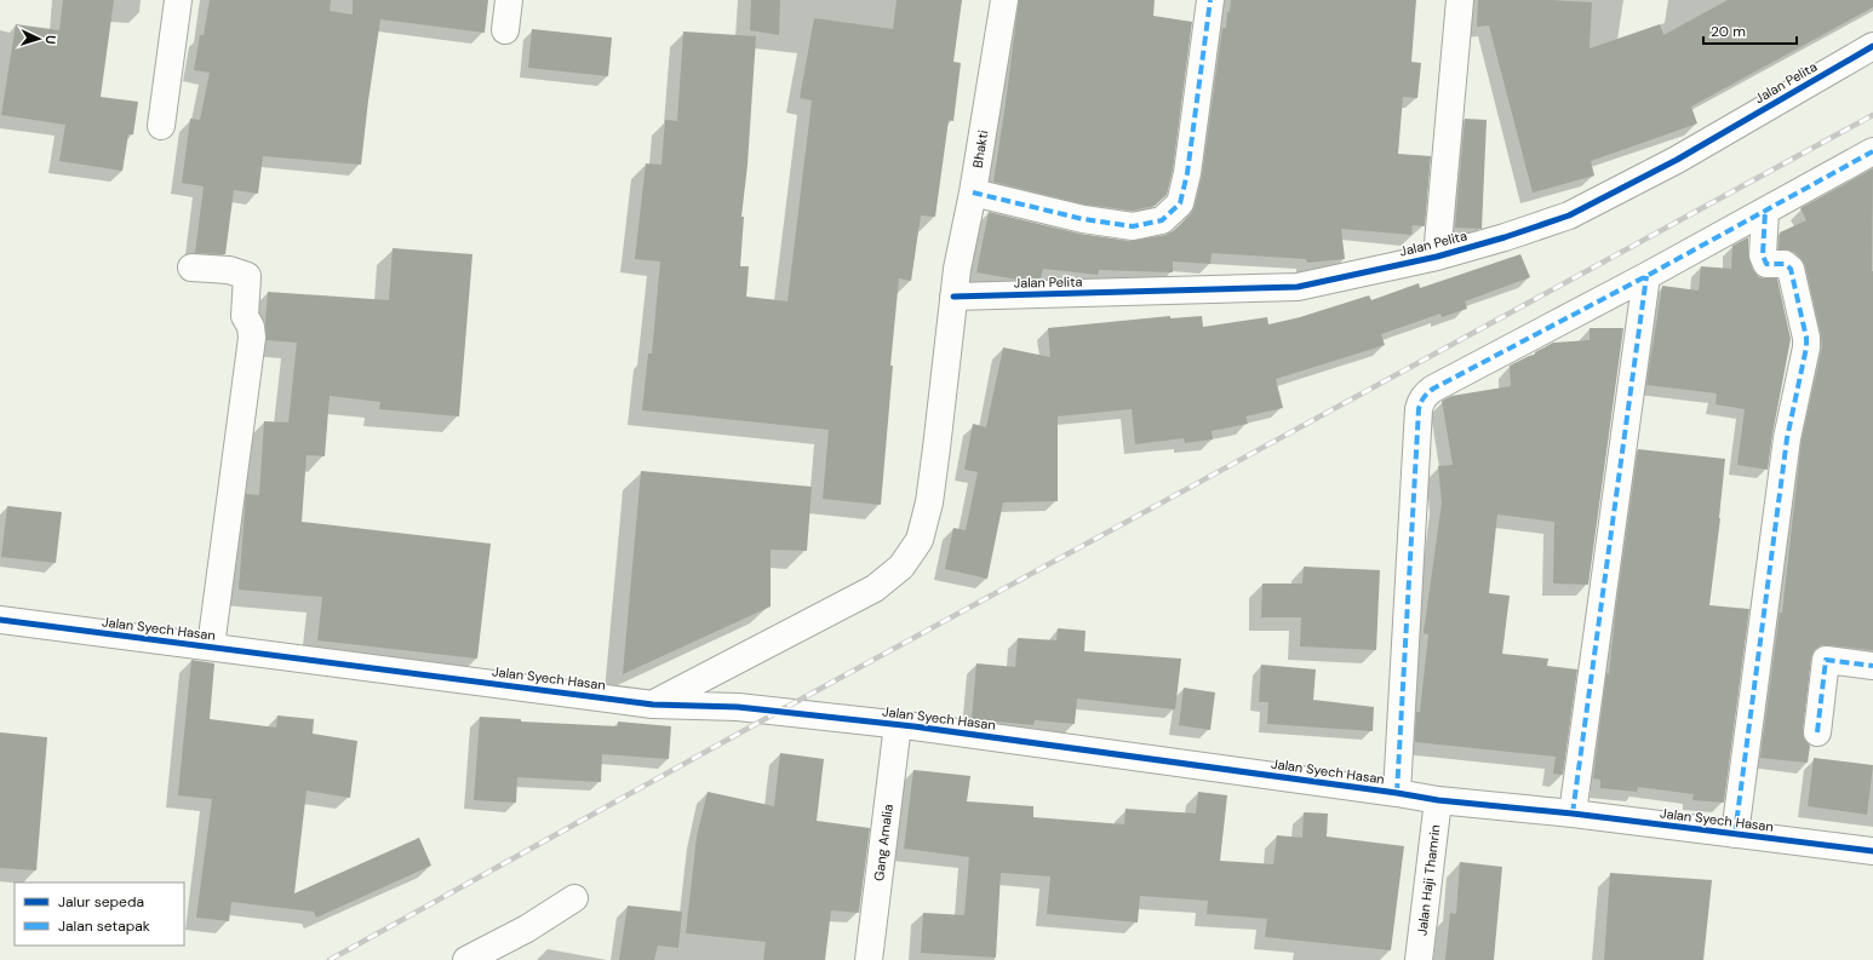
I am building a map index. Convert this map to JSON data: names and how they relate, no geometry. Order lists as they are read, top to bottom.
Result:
{
  "streets": {
    "street": [
      "Jalan Pelita",
      "Bhakti",
      "Jalan Syech Hasan",
      "Gang Amalia",
      "Jalan Haji Thamrin"
    ]
  },
  "crossings": [
    ["Jalan Pelita", "Bhakti"],
    ["Bhakti", "Jalan Syech Hasan"],
    ["Jalan Syech Hasan", "Gang Amalia"],
    ["Jalan Syech Hasan", "Jalan Haji Thamrin"]
  ],
  "legend": ["Jalur sepeda", "Jalan setapak"],
  "scale_bar": "20 m",
  "north": "right"
}
